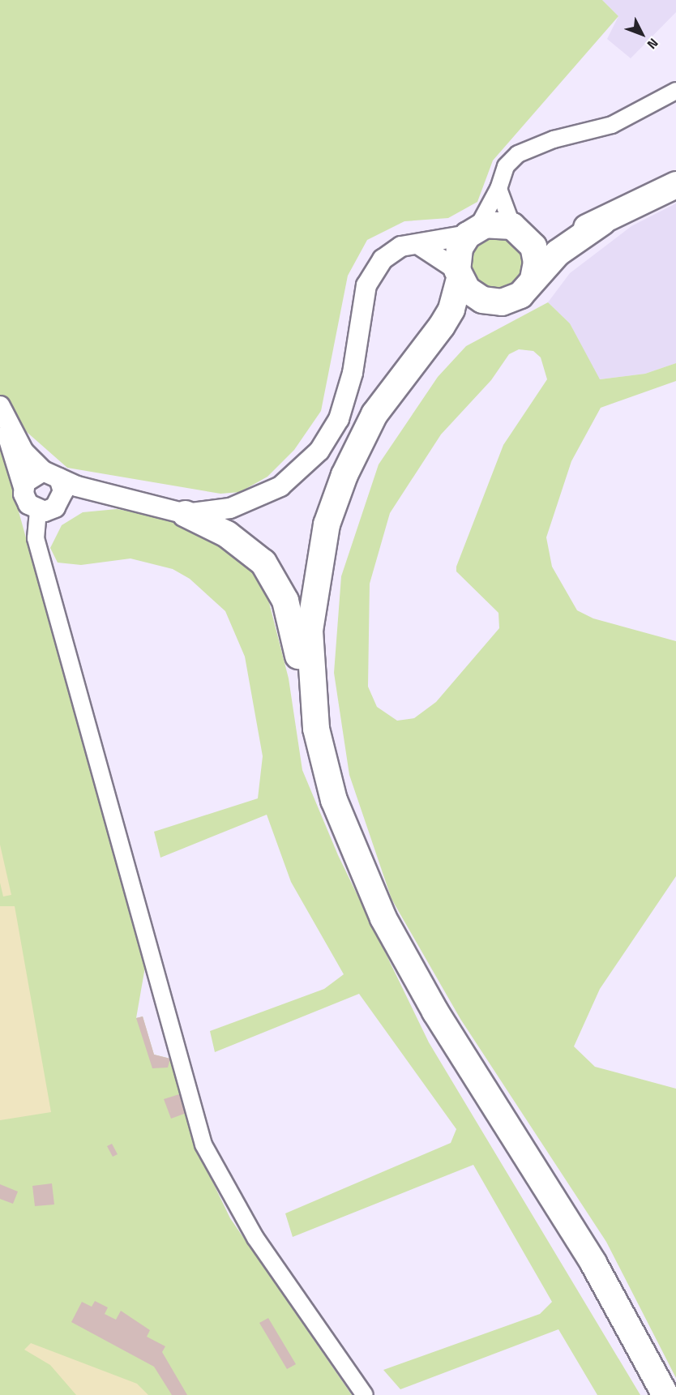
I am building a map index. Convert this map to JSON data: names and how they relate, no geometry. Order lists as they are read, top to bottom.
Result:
{
  "north": "bottom right"
}
